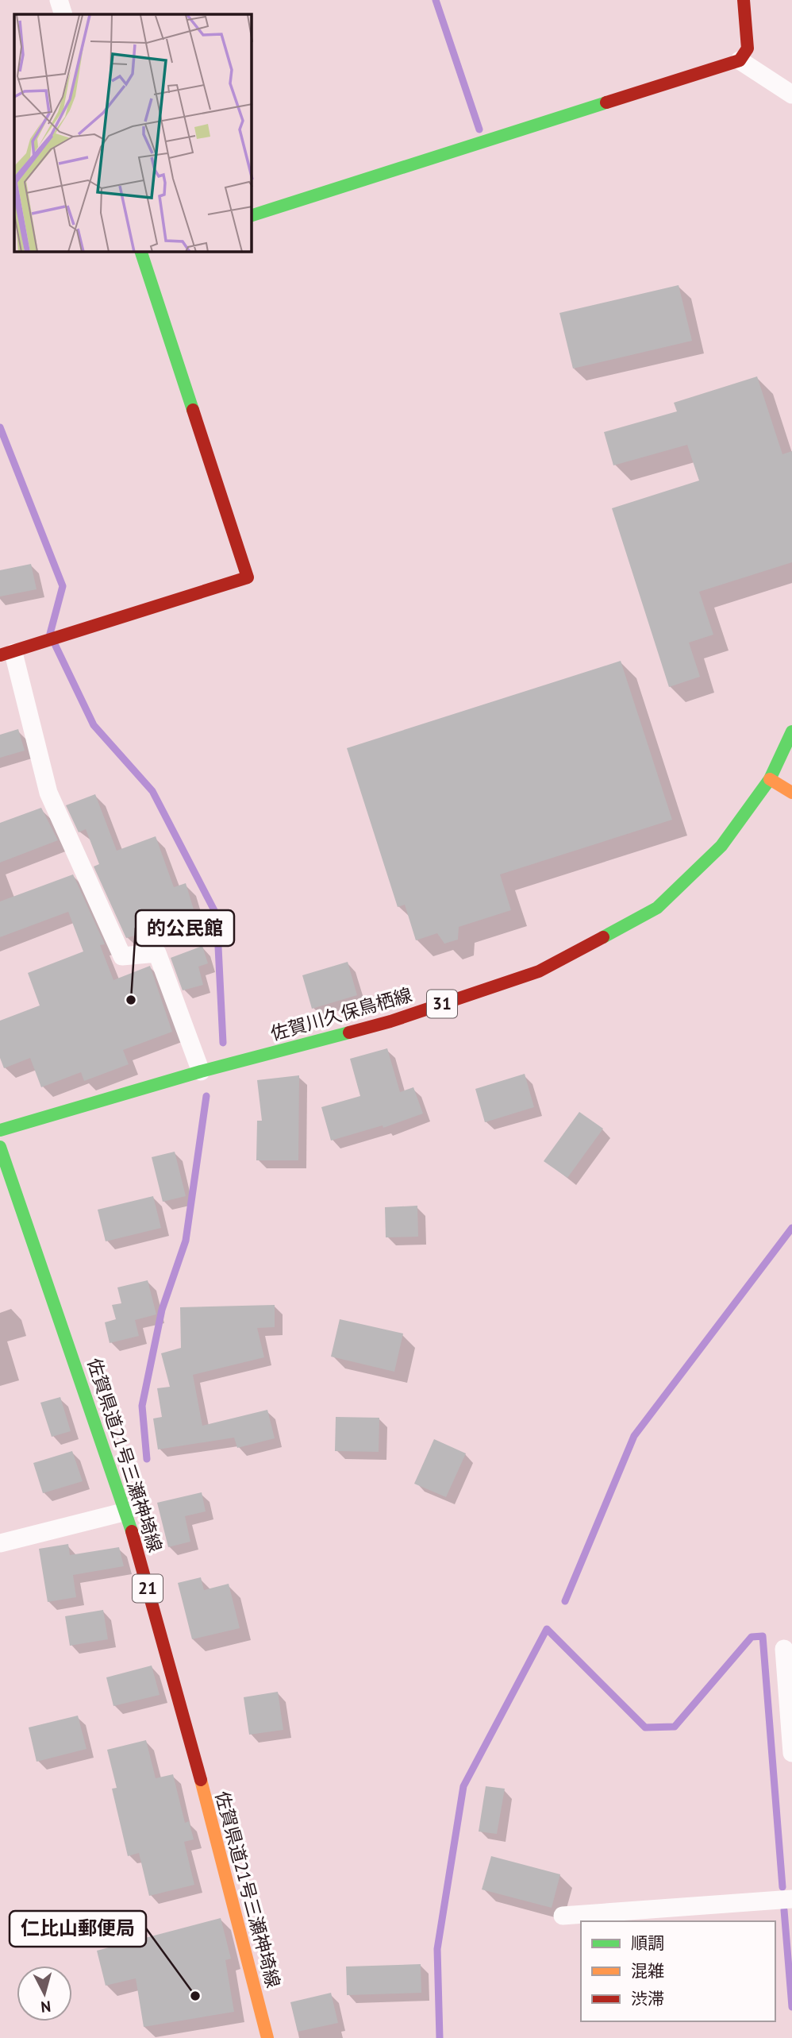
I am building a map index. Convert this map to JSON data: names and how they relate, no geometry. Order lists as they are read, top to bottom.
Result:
{
  "streets": {
    "main road": [
      "31",
      "佐賀川久保鳥栖線",
      "佐賀県道21号三瀬神埼線",
      "21"
    ]
  },
  "places": ["的公民館", "仁比山郵便局"],
  "legend": ["順調", "混雑", "渋滞"],
  "north": "bottom"
}
